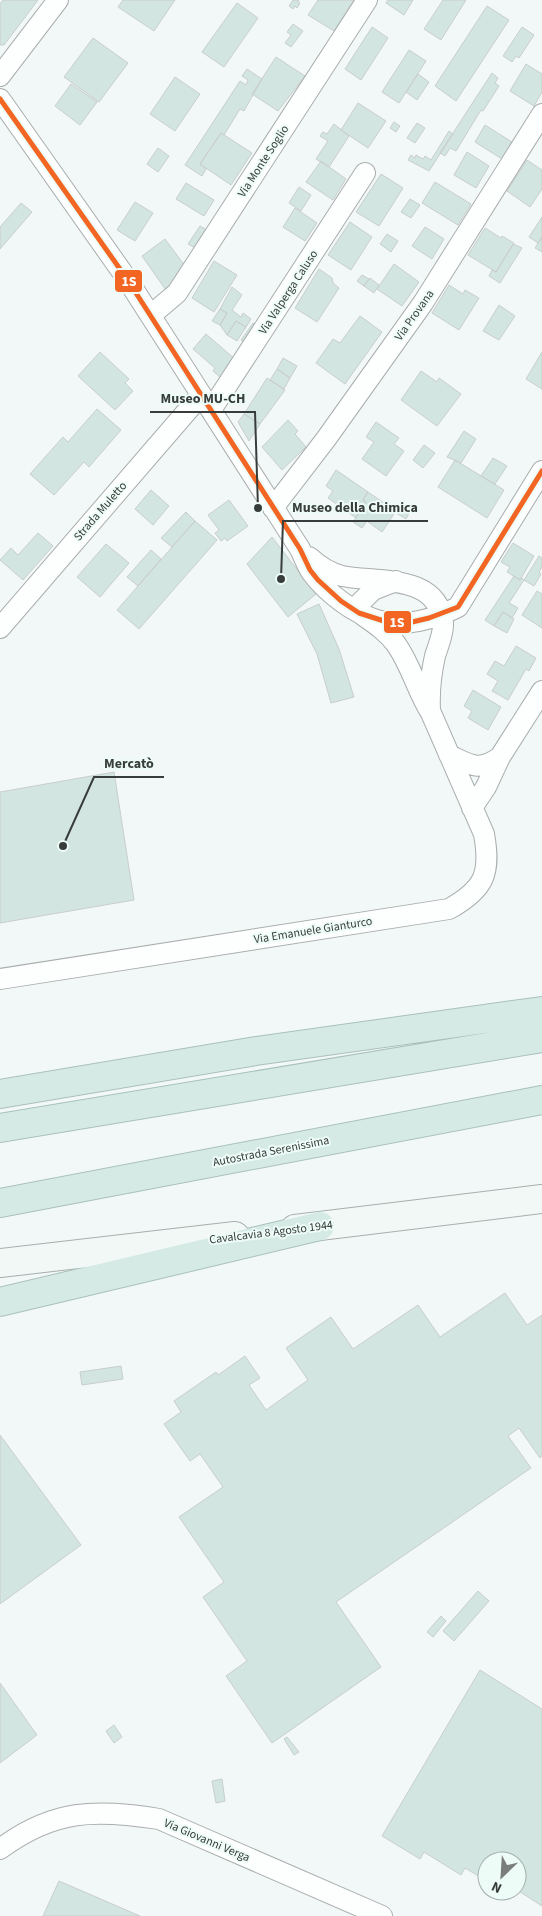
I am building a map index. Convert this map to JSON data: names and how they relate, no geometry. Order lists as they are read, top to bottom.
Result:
{
  "streets": {
    "highway": ["Autostrada Serenissima"],
    "main road": ["Cavalcavia 8 Agosto 1944"],
    "street": [
      "Via Monte Soglio",
      "Via Valperga Caluso",
      "Via Provana",
      "Strada Muletto",
      "Via Emanuele Gianturco",
      "Via Giovanni Verga"
    ]
  },
  "crossings": [
    ["Via Valperga Caluso", "Strada Muletto"]
  ],
  "places": ["Museo MU-CH", "Museo della Chimica", "Mercatò"],
  "lines": ["transit line 1S"],
  "north": "bottom left"
}
